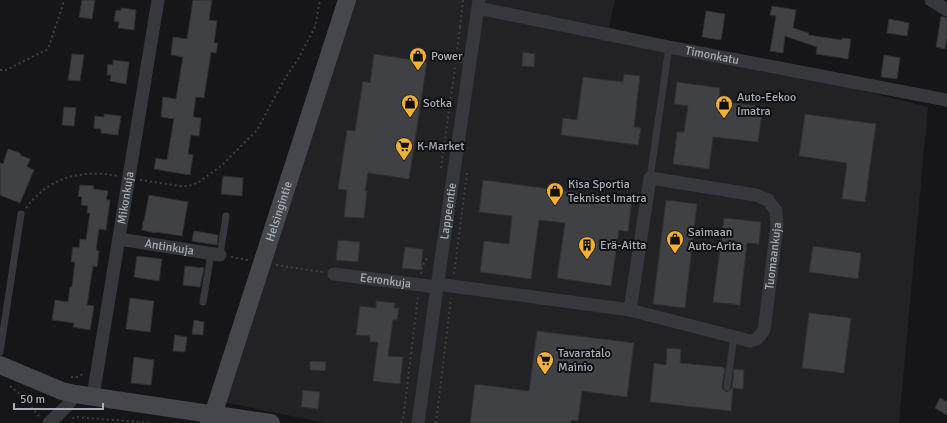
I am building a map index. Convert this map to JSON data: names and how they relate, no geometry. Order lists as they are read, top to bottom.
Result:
{
  "streets": {
    "main road": ["Helsingintie"],
    "street": [
      "Timonkatu",
      "Mikonkuja",
      "Lappeentie",
      "Antinkuja",
      "Tuomaankuja",
      "Eeronkuja"
    ]
  },
  "crossings": [
    ["Timonkatu", "Lappeentie"],
    ["Mikonkuja", "Antinkuja"],
    ["Lappeentie", "Tuomaankuja"],
    ["Lappeentie", "Eeronkuja"],
    ["Tuomaankuja", "Eeronkuja"]
  ],
  "places": {
    "shop": [
      "Power",
      "Sotka",
      "Auto-Eekoo Imatra",
      "Kisa Sportia Tekniset Imatra",
      "Saimaan Auto-Arita"
    ],
    "supermarket": ["K-Market", "Tavaratalo Mainio"],
    "building": ["Erä-Aitta"]
  },
  "scale_bar": "50 m"
}
